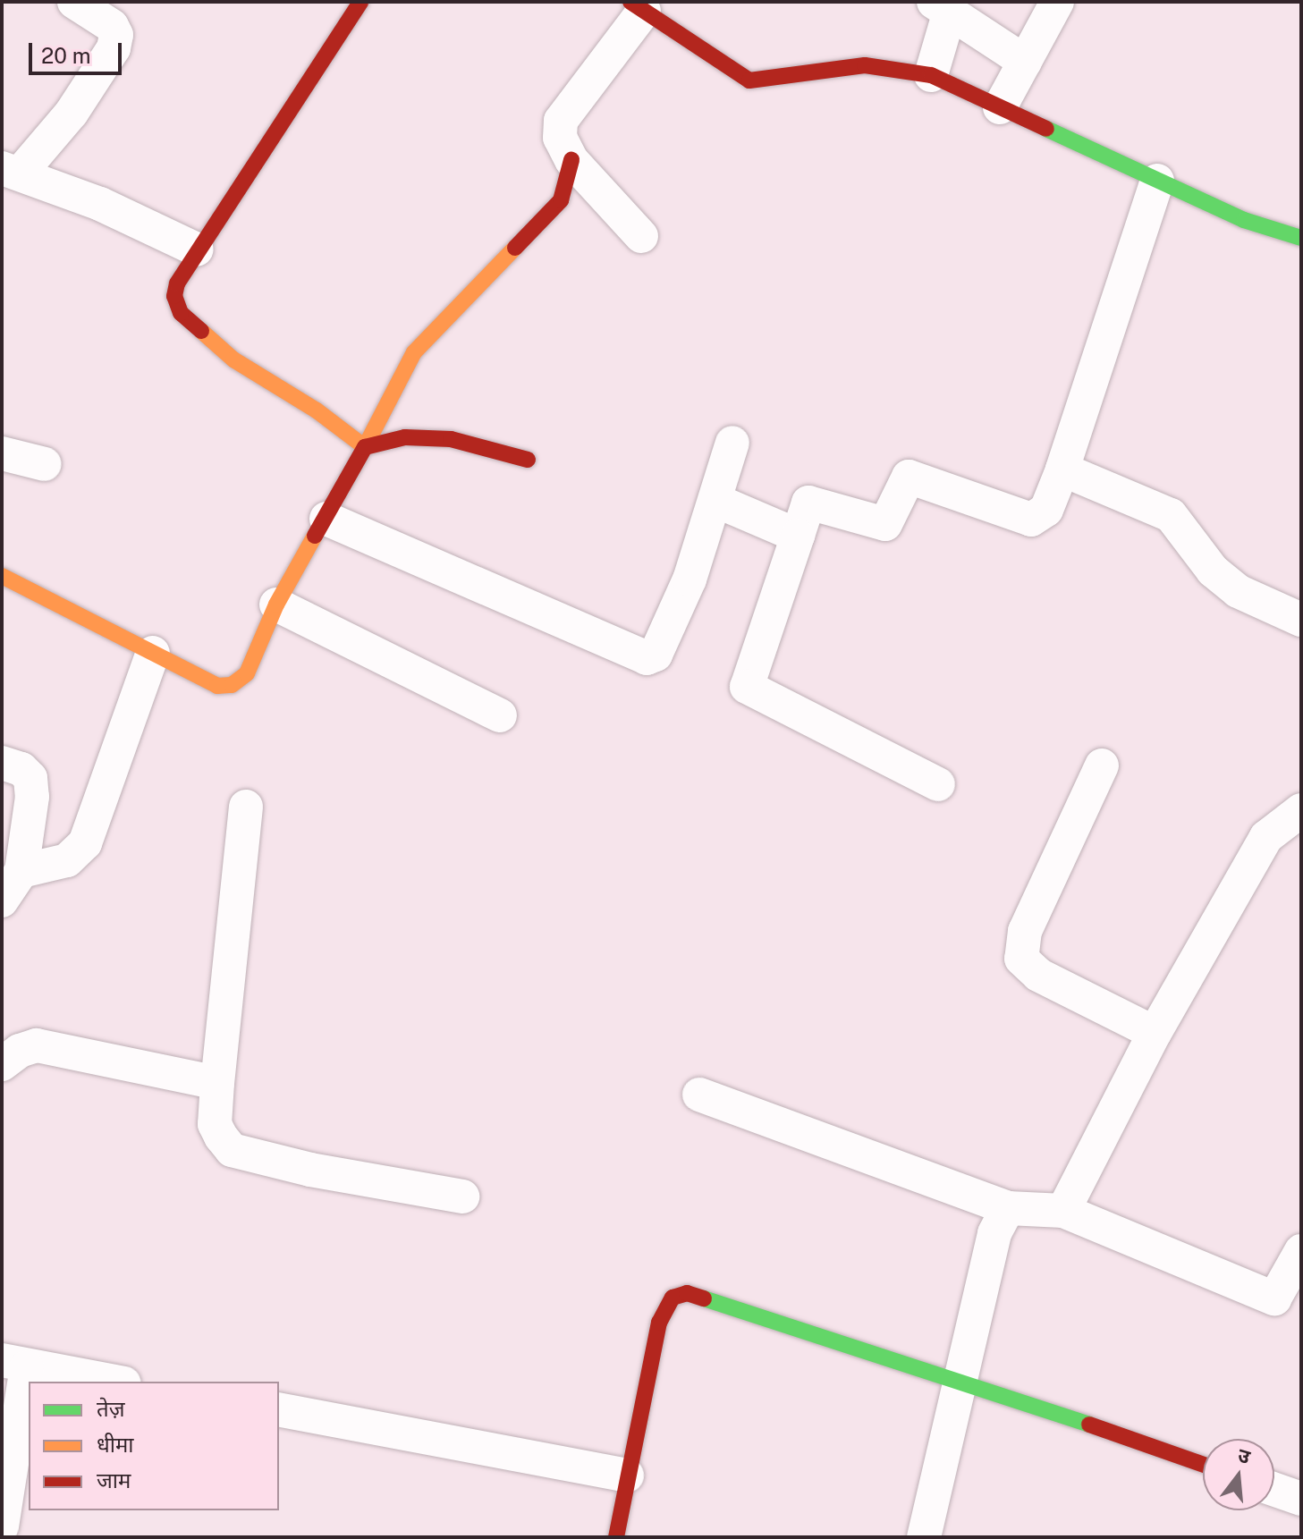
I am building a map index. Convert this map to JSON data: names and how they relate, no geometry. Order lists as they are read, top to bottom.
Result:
{
  "legend": ["तेज़", "धीमा", "जाम"],
  "scale_bar": "20 m",
  "north": "top"
}
